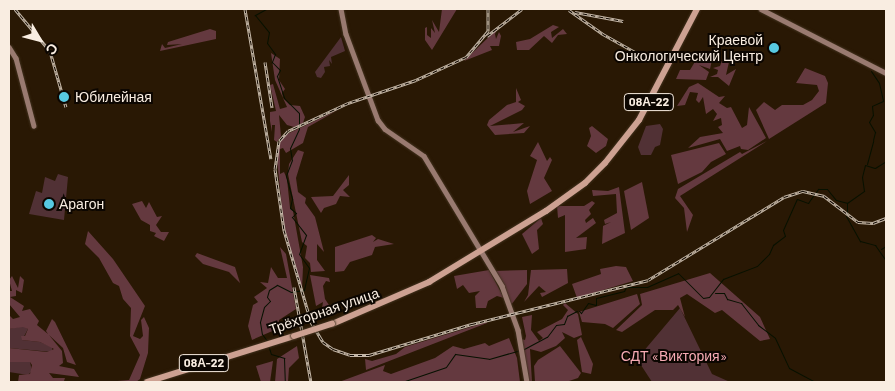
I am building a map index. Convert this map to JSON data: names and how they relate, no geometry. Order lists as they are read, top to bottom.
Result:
{
  "streets": {
    "highway": ["08А-22", "Трёхгорная улица"]
  },
  "parks": ["СДТ «Виктория»"],
  "places": ["Краевой Онкологический Центр", "Юбилейная", "Арагон"],
  "north": "bottom right"
}
